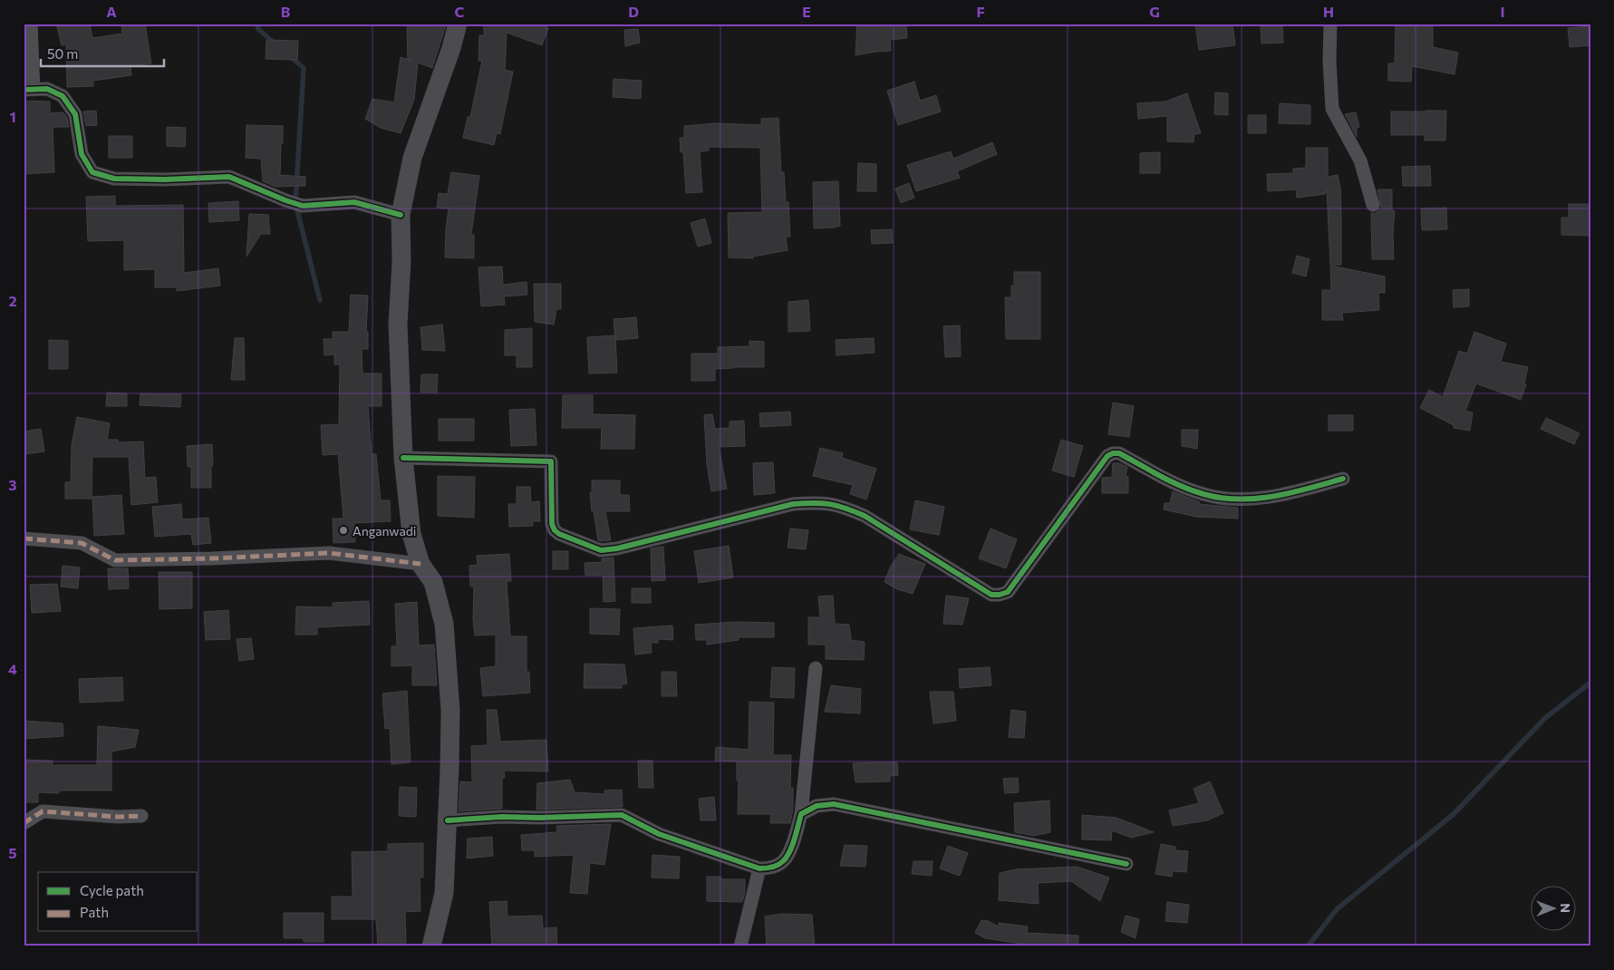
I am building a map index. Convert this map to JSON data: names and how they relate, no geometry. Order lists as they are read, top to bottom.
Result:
{
  "places": ["Anganwadi"],
  "legend": ["Cycle path", "Path"],
  "scale_bar": "50 m",
  "north": "right",
  "grid": {
    "columns": [
      "A",
      "B",
      "C",
      "D",
      "E",
      "F",
      "G",
      "H",
      "I"
    ],
    "rows": [
      "1",
      "2",
      "3",
      "4",
      "5"
    ]
  }
}
